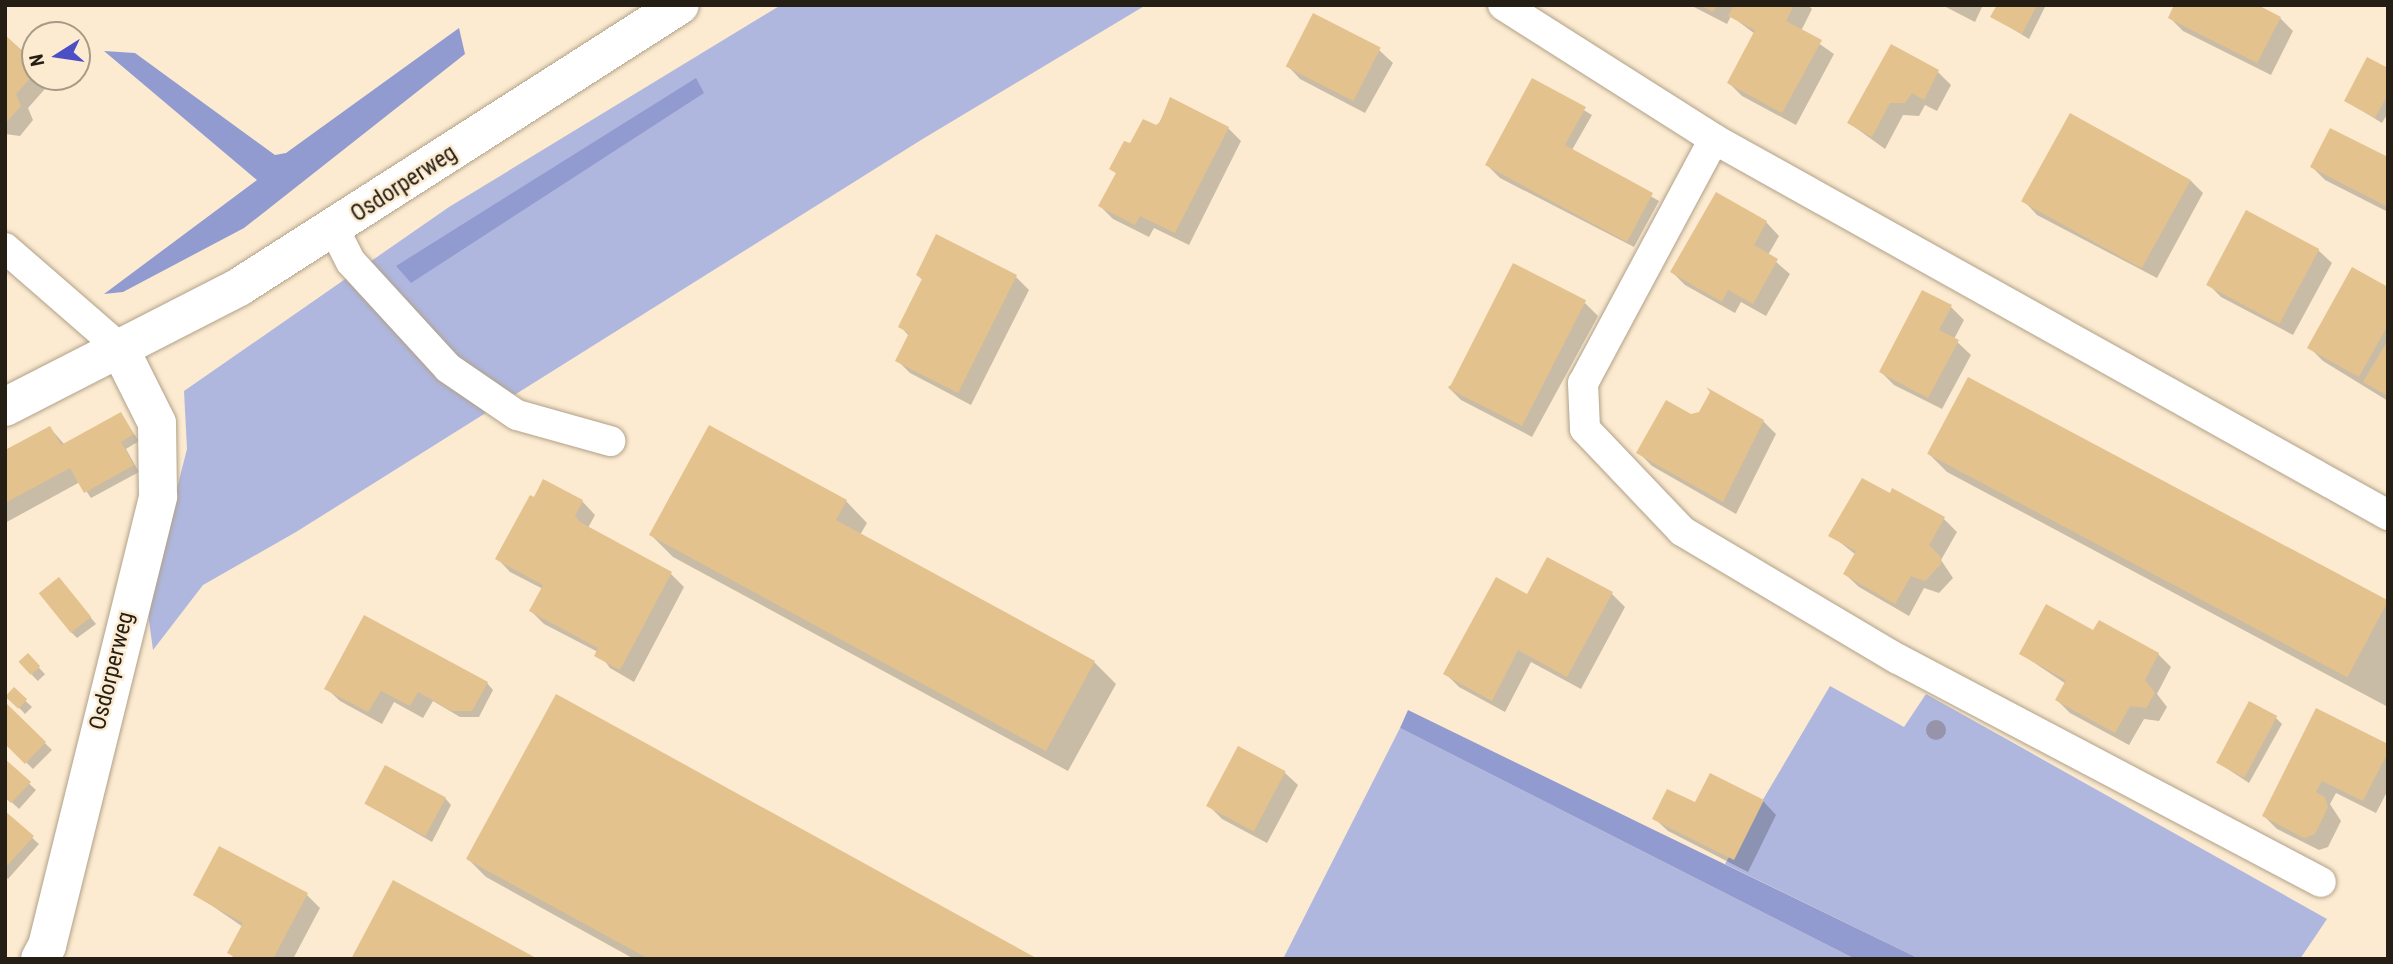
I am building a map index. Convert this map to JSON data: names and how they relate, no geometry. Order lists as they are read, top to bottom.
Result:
{
  "streets": {
    "street": ["Osdorperweg"]
  },
  "north": "left"
}
